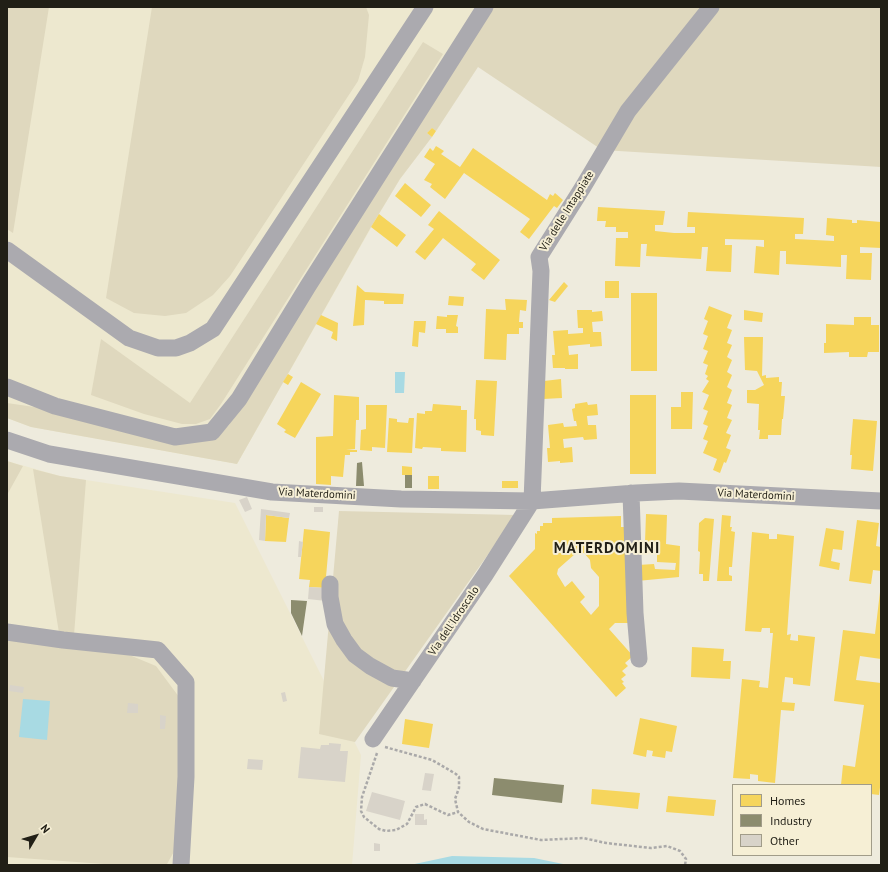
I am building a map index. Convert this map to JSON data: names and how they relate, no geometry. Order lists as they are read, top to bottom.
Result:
{
  "streets": {
    "street": ["Via delle Intappiate", "Via Materdomini", "Via dell'Idroscalo"]
  },
  "crossings": [
    ["Via delle Intappiate", "Via Materdomini"],
    ["Via delle Intappiate", "Via dell'Idroscalo"],
    ["Via Materdomini", "Via dell'Idroscalo"]
  ],
  "districts": ["MATERDOMINI"],
  "legend": ["Homes", "Industry", "Other"],
  "north": "top right"
}
